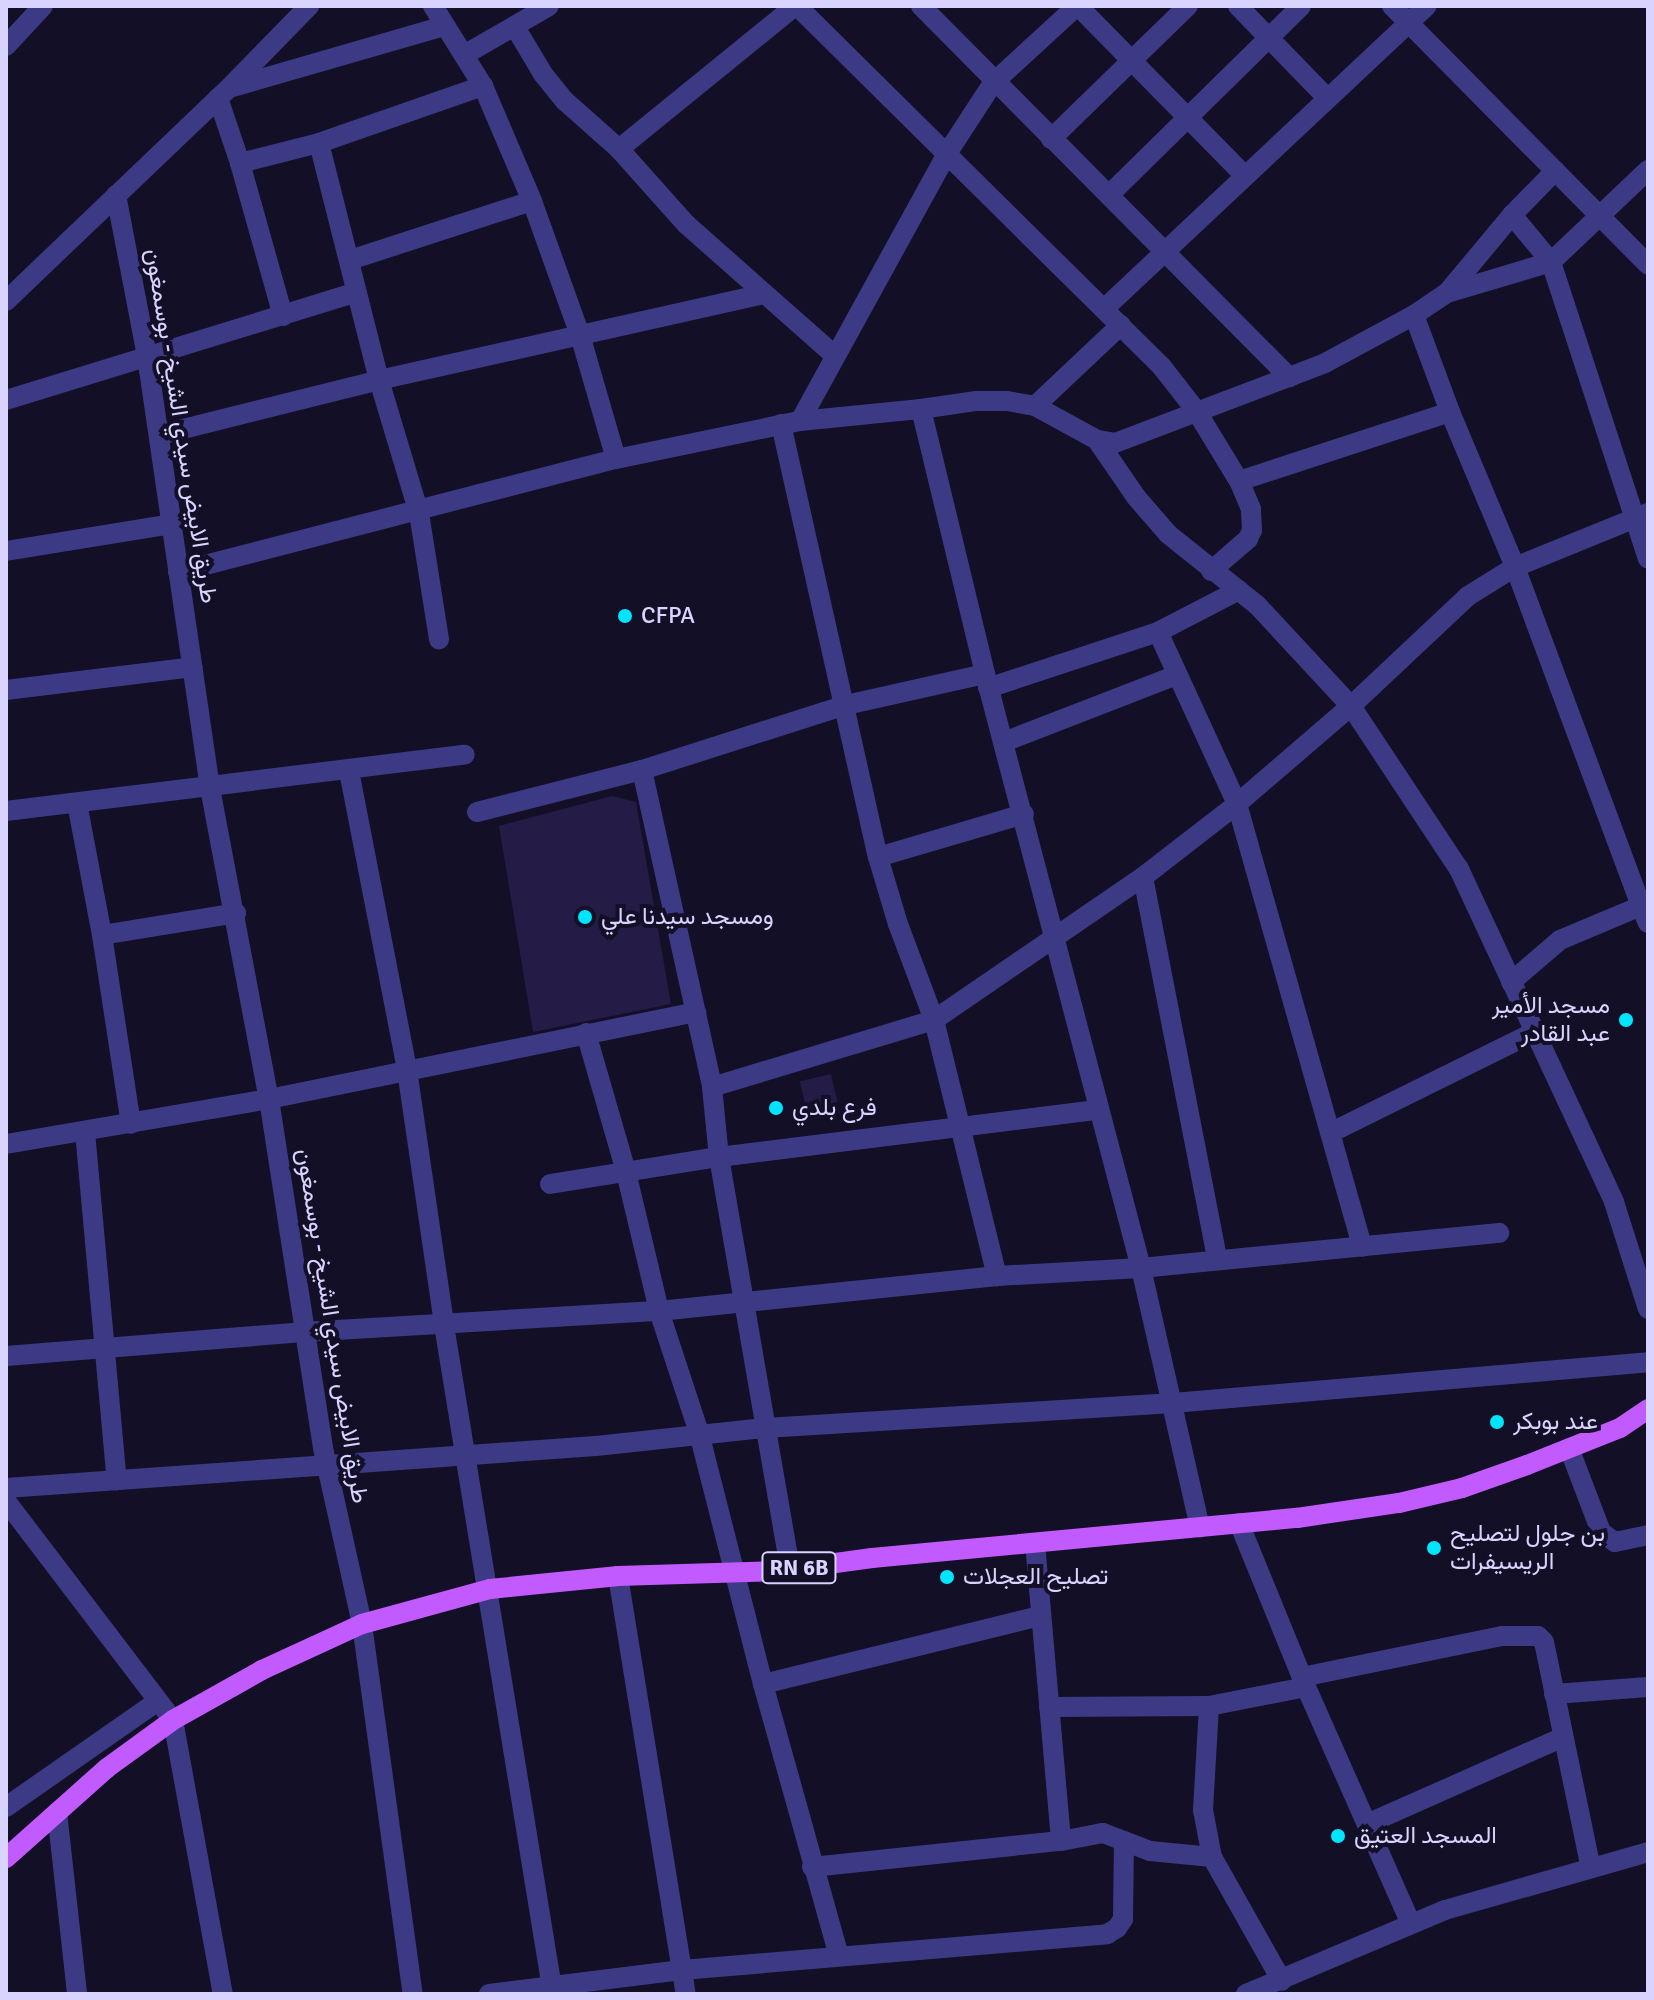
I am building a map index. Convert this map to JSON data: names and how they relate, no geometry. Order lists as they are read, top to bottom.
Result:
{
  "streets": {
    "main road": ["RN 6B"],
    "street": ["طريق الابيض سيدي الشيخ - بوسمغون"]
  },
  "crossings": [
    ["طريق الابيض سيدي الشيخ - بوسمغون", "RN 6B"]
  ],
  "places": [
    "CFPA",
    "ومسجد سيدنا علي",
    "مسجد الأمير عبد القادر",
    "فرع بلدي",
    "عند بوبكر",
    "بن جلول لتصليح الريسيفرات",
    "تصليح العجلات",
    "المسجد العتيق"
  ]
}
